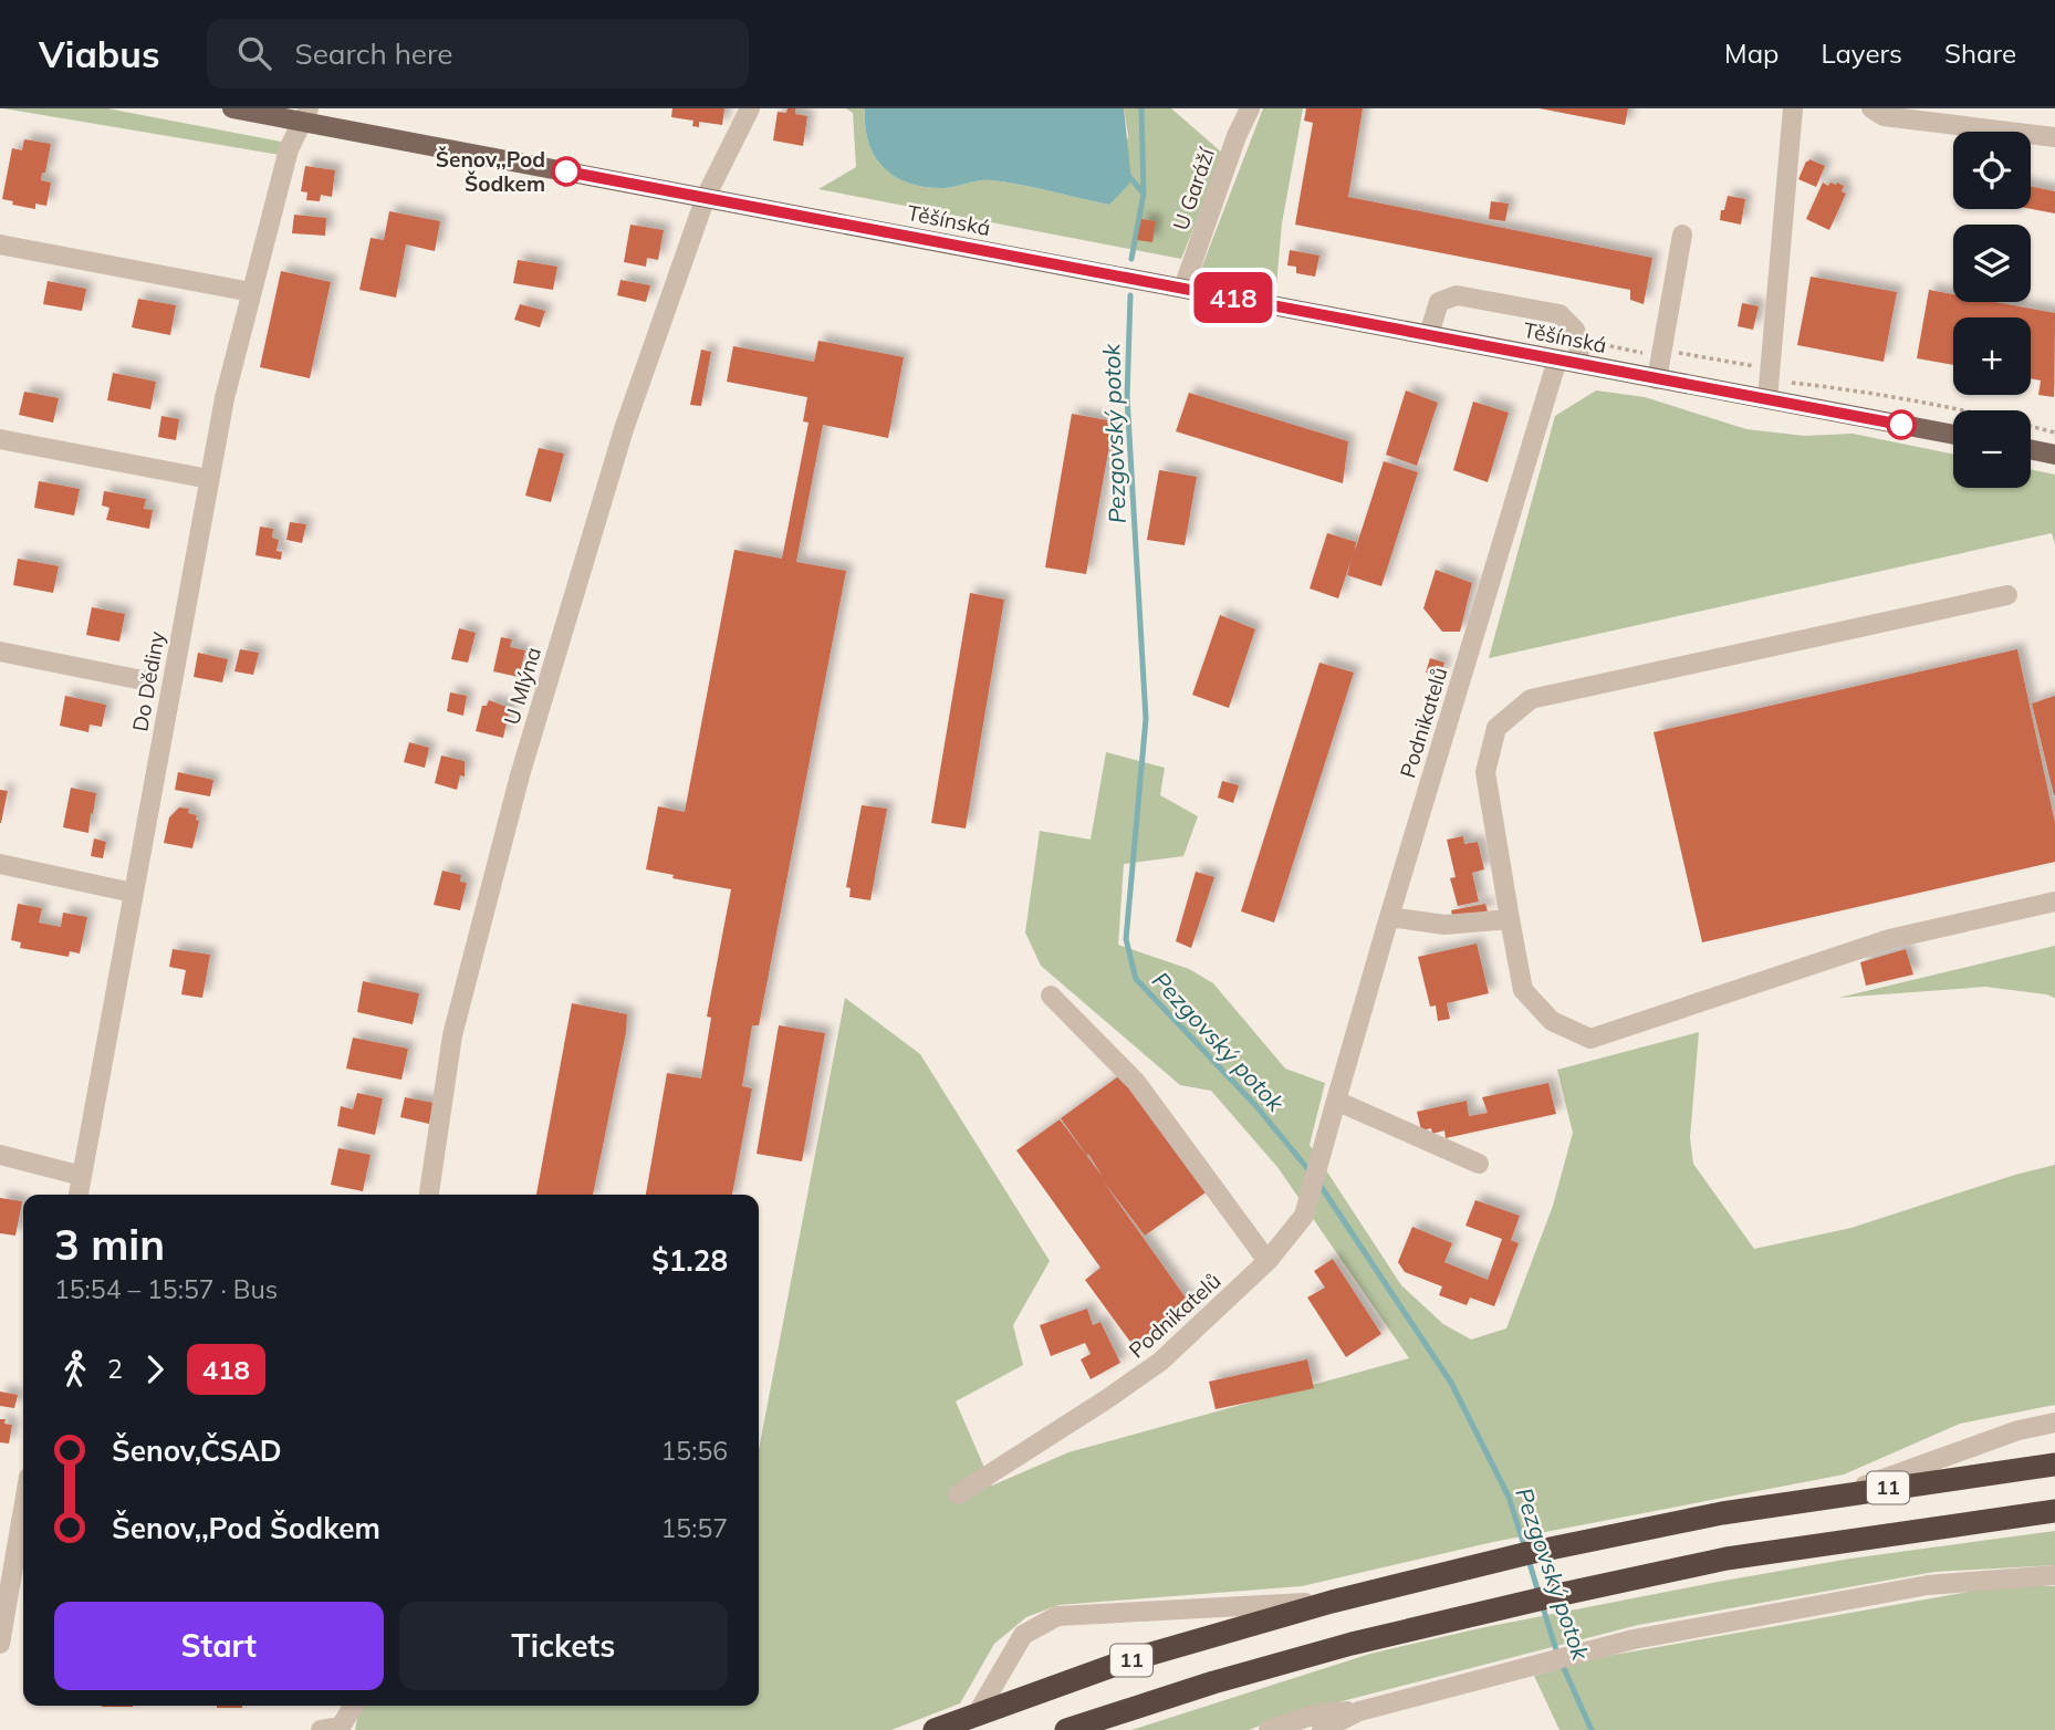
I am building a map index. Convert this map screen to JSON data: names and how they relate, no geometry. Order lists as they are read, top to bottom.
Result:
{
  "streets": {
    "highway": ["11"],
    "main road": ["Těšínská"],
    "street": [
      "U Garáží",
      "Do Dědiny",
      "U Mlýna",
      "Podnikatelů"
    ]
  },
  "crossings": [
    ["U Garáží", "Těšínská"],
    ["Těšínská", "Do Dědiny"],
    ["Těšínská", "U Mlýna"],
    ["Těšínská", "Podnikatelů"]
  ],
  "water": ["Pezgovský potok"],
  "places": ["Šenov,,Pod Šodkem"],
  "lines": ["bus line 418"],
  "page": {
    "header": "Viabus",
    "search": "Search here",
    "nav": ["Map", "Layers", "Share"],
    "on_map": "418",
    "map_buttons": ["+", "−"],
    "heading": ["3 min", "15:54 – 15:57 · Bus", "$1.28"],
    "legs": ["2", "418"],
    "list": [
      {
        "name": "Šenov,ČSAD",
        "value": "15:56"
      },
      {
        "name": "Šenov,,Pod Šodkem",
        "value": "15:57"
      }
    ],
    "buttons": ["Start", "Tickets"]
  }
}
